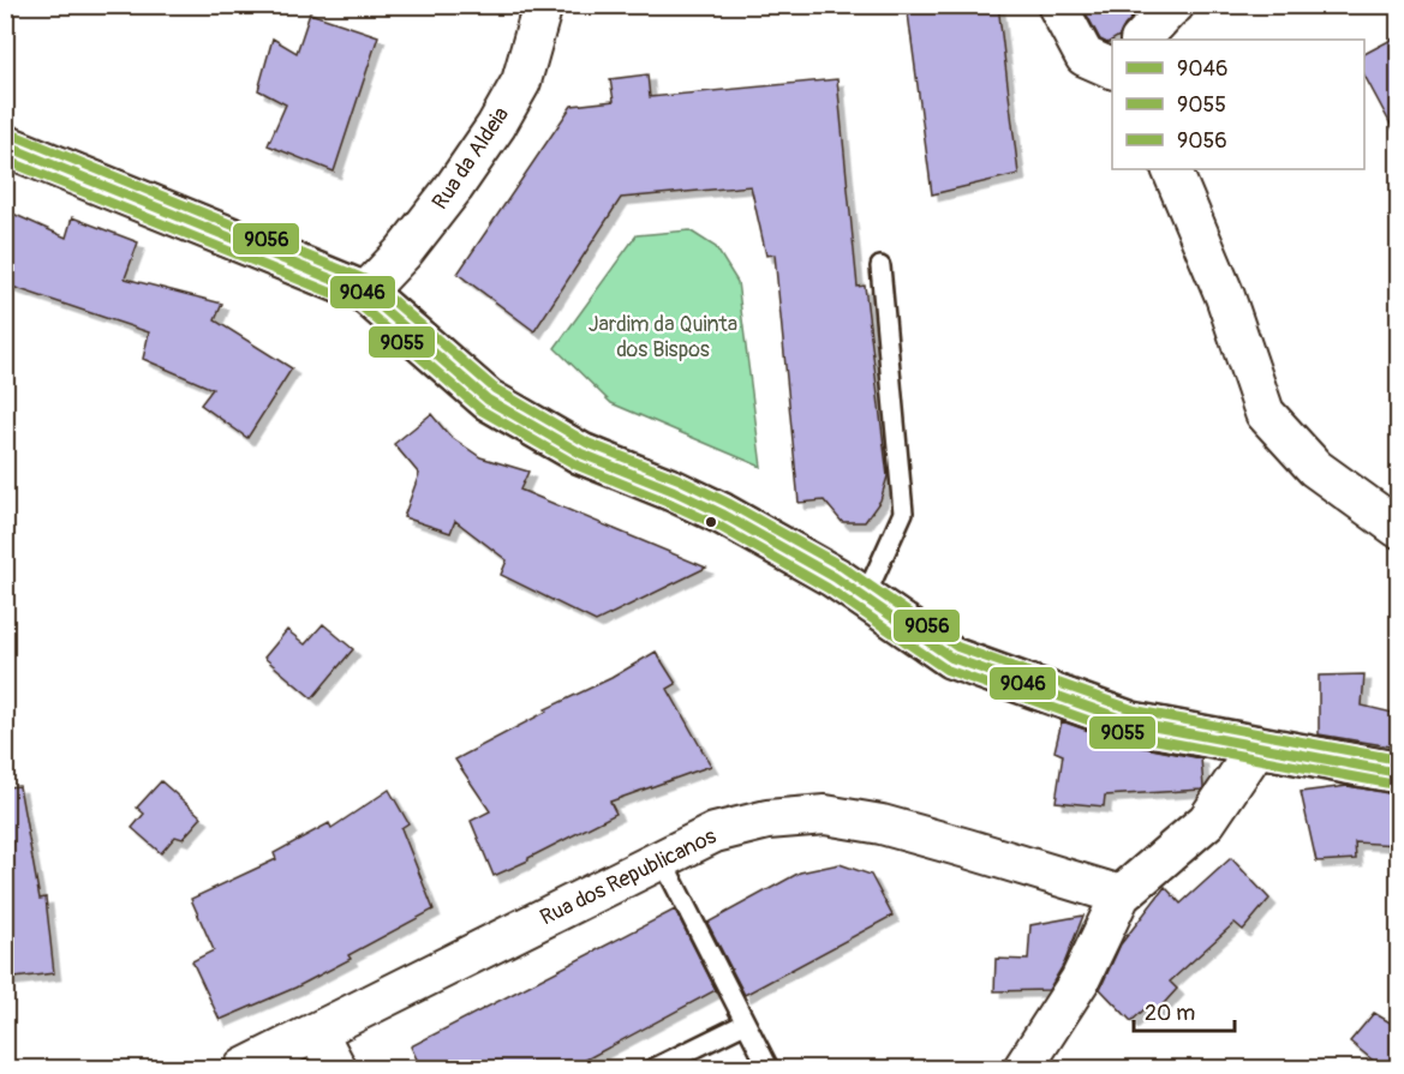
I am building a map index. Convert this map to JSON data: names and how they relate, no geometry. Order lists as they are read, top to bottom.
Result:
{
  "streets": {
    "street": ["Rua da Aldeia", "Rua dos Republicanos"]
  },
  "parks": ["Jardim da Quinta dos Bispos"],
  "lines": ["transit line 9056", "transit line 9046", "transit line 9055"],
  "legend": ["9046", "9055", "9056"],
  "scale_bar": "20 m"
}
